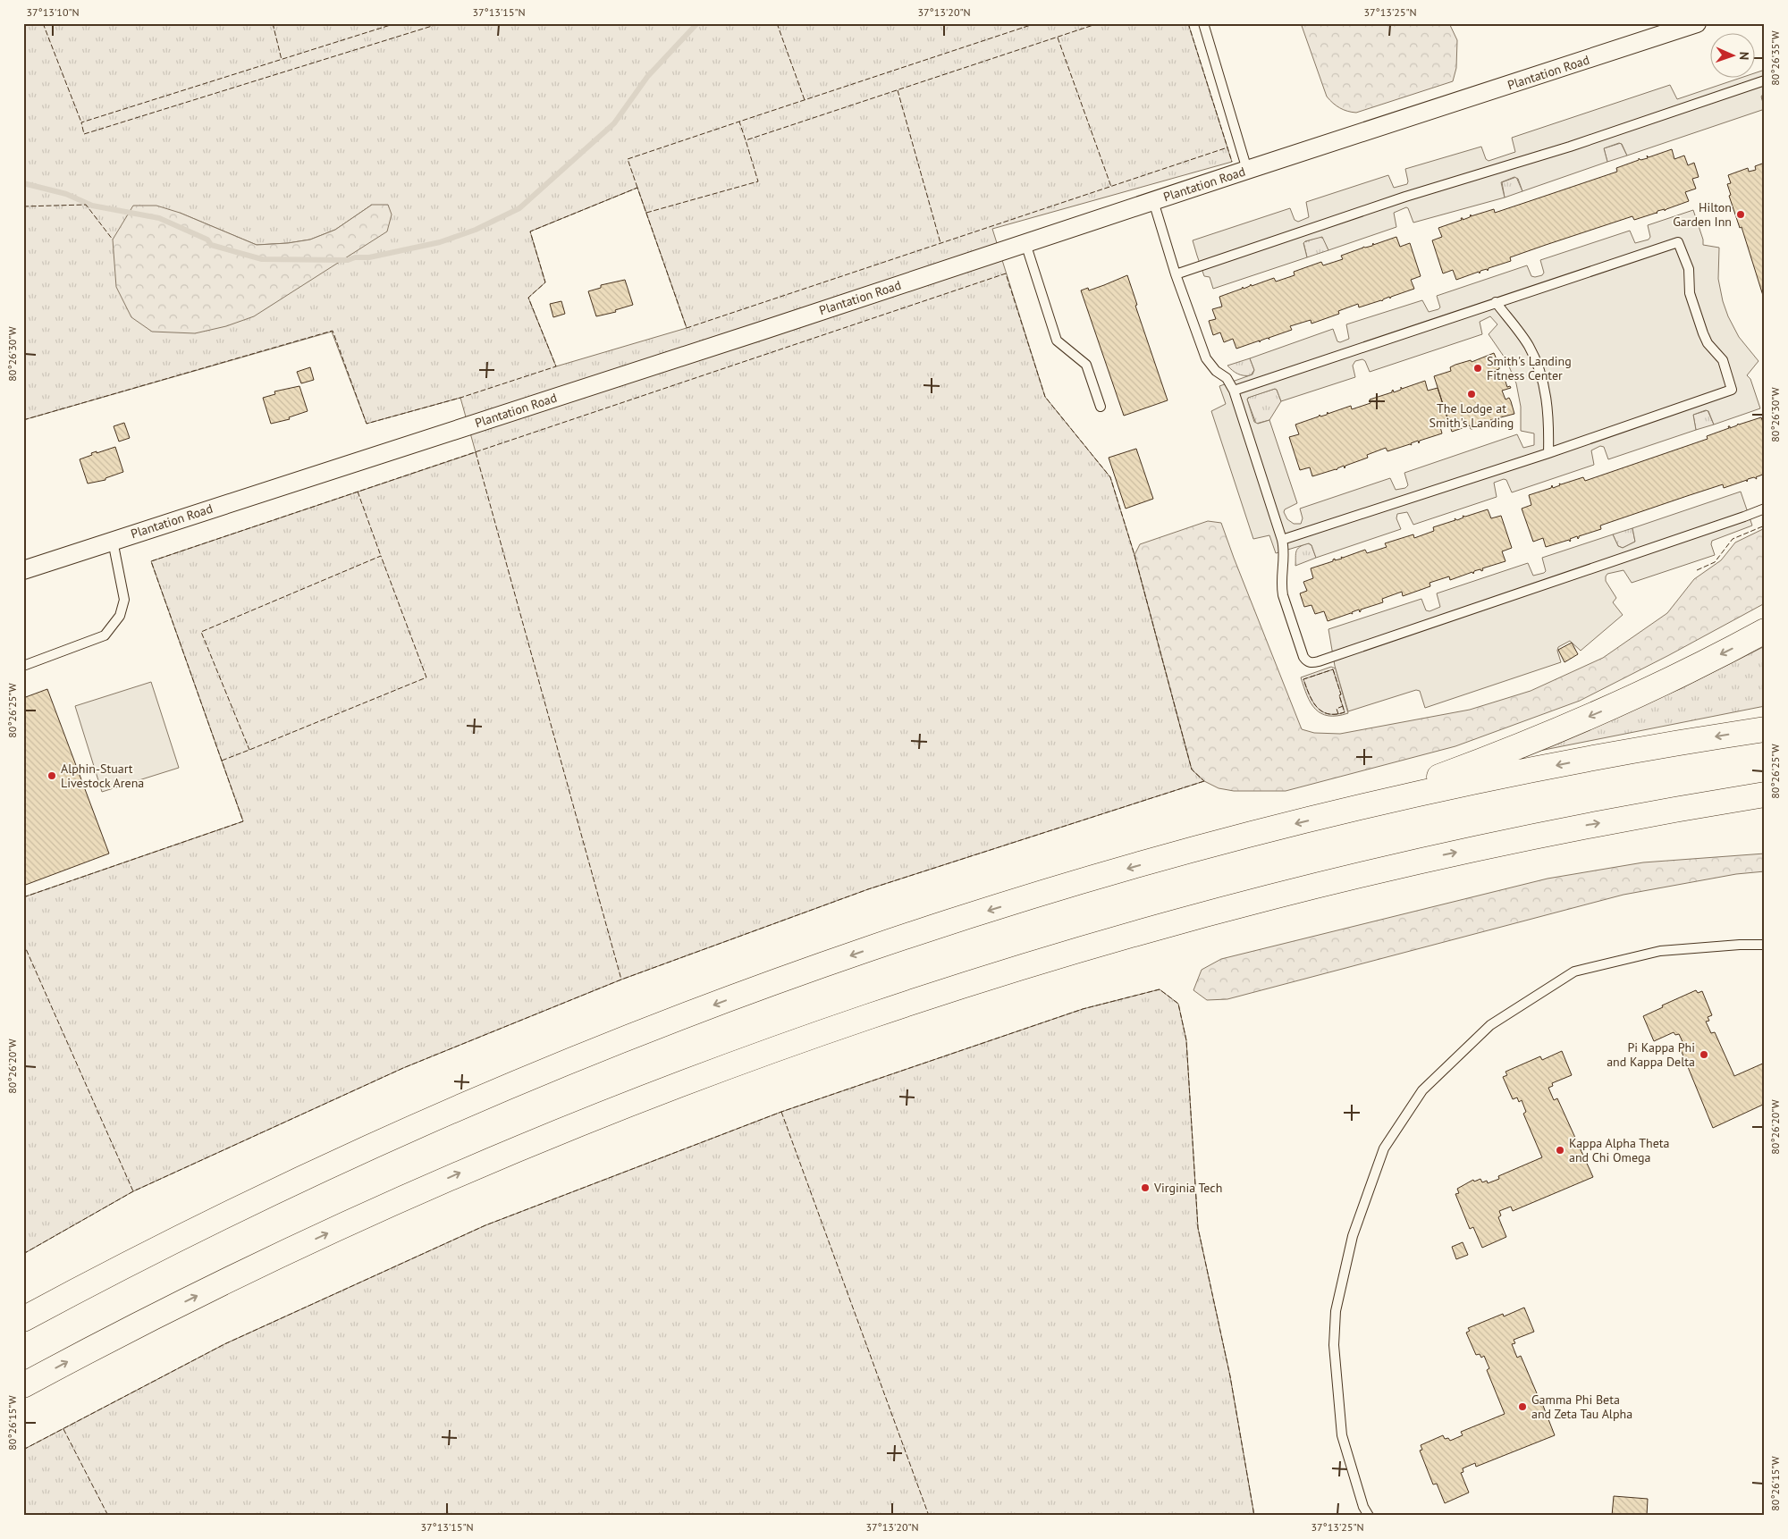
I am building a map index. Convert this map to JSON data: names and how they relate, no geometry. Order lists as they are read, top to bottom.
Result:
{
  "streets": {
    "street": ["Plantation Road"]
  },
  "places": [
    "Hilton Garden Inn",
    "Smith's Landing Fitness Center",
    "The Lodge at Smith's Landing",
    "Alphin-Stuart Livestock Arena",
    "Pi Kappa Phi and Kappa Delta",
    "Kappa Alpha Theta and Chi Omega",
    "Virginia Tech",
    "Gamma Phi Beta and Zeta Tau Alpha"
  ],
  "north": "right",
  "coordinates": [
    "37°13'10\"N",
    "37°13'15\"N",
    "37°13'20\"N",
    "37°13'25\"N",
    "80°26'35\"W",
    "80°26'30\"W",
    "80°26'25\"W",
    "80°26'20\"W",
    "80°26'15\"W"
  ]
}
